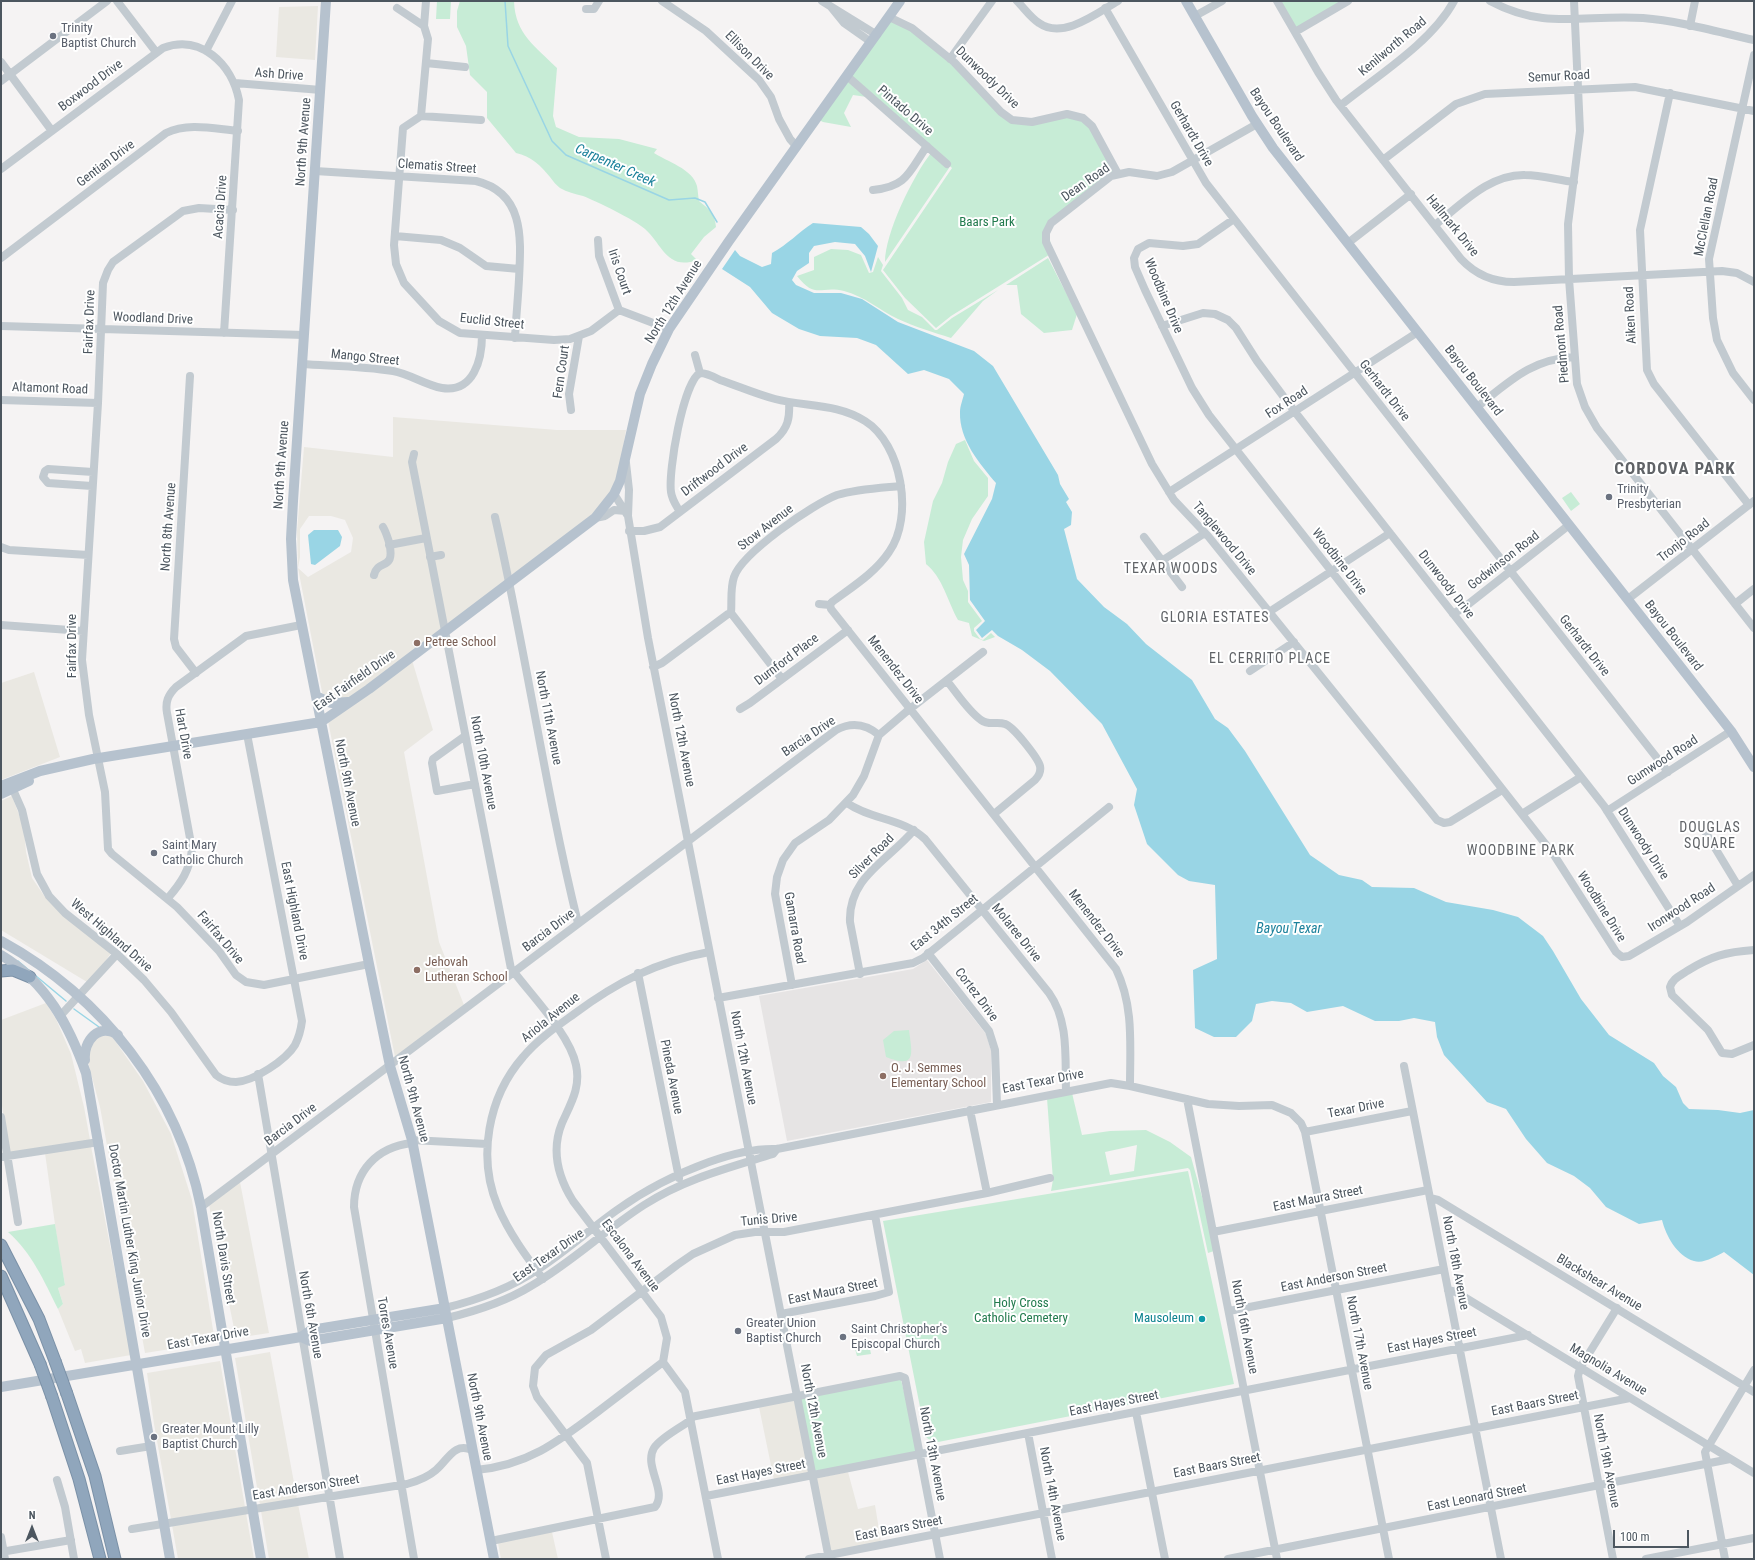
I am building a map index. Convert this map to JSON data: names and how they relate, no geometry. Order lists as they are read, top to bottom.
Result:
{
  "streets": {
    "main road": [
      "Bayou Boulevard",
      "North 9th Avenue",
      "North 12th Avenue",
      "East Fairfield Drive",
      "East Texar Drive",
      "Doctor Martin Luther King Junior Drive",
      "North Davis Street"
    ],
    "street": [
      "Kenilworth Road",
      "Ellison Drive",
      "Ash Drive",
      "Semur Road",
      "Dunwoody Drive",
      "Boxwood Drive",
      "Pintado Drive",
      "Gerhardt Drive",
      "Gentian Drive",
      "Clematis Street",
      "Dean Road",
      "Acacia Drive",
      "McClellan Road",
      "Hallmark Drive",
      "Iris Court",
      "Woodbine Drive",
      "Aiken Road",
      "Woodland Drive",
      "Fairfax Drive",
      "Euclid Street",
      "Piedmont Road",
      "Mango Street",
      "Fern Court",
      "Altamont Road",
      "Fox Road",
      "Driftwood Drive",
      "North 8th Avenue",
      "Stow Avenue",
      "Tanglewood Drive",
      "Tronjo Road",
      "Godwinson Road",
      "Durnford Place",
      "Menendez Drive",
      "North 11th Avenue",
      "Hart Drive",
      "Barcia Drive",
      "Gumwood Road",
      "North 10th Avenue",
      "Silver Road",
      "Ironwood Road",
      "East Highland Drive",
      "East 34th Street",
      "Gamarra Road",
      "Molaree Drive",
      "West Highland Drive",
      "Cortez Drive",
      "Ariola Avenue",
      "Pineda Avenue",
      "Texar Drive",
      "East Maura Street",
      "Tunis Drive",
      "Escalona Avenue",
      "North 18th Avenue",
      "East Anderson Street",
      "Blackshear Avenue",
      "North 6th Avenue",
      "North 16th Avenue",
      "Torres Avenue",
      "East Hayes Street",
      "North 17th Avenue",
      "Magnolia Avenue",
      "East Baars Street",
      "North 13th Avenue",
      "North 19th Avenue",
      "North 14th Avenue",
      "East Leonard Street"
    ]
  },
  "crossings": [
    ["Kenilworth Road", "Hallmark Drive"],
    ["Ellison Drive", "North 12th Avenue"],
    ["Ash Drive", "Boxwood Drive"],
    ["Ash Drive", "North 9th Avenue"],
    ["Ash Drive", "Acacia Drive"],
    ["Semur Road", "McClellan Road"],
    ["Semur Road", "Hallmark Drive"],
    ["Semur Road", "Aiken Road"],
    ["Semur Road", "Piedmont Road"],
    ["Dunwoody Drive", "Dean Road"],
    ["Dunwoody Drive", "Woodbine Drive"],
    ["Dunwoody Drive", "North 12th Avenue"],
    ["Dunwoody Drive", "Fox Road"],
    ["Dunwoody Drive", "Godwinson Road"],
    ["Dunwoody Drive", "Gumwood Road"],
    ["Dunwoody Drive", "Ironwood Road"],
    ["Boxwood Drive", "Acacia Drive"],
    ["Pintado Drive", "North 12th Avenue"],
    ["Bayou Boulevard", "Dean Road"],
    ["Bayou Boulevard", "Fox Road"],
    ["Bayou Boulevard", "Tronjo Road"],
    ["Bayou Boulevard", "Godwinson Road"],
    ["Bayou Boulevard", "Gumwood Road"],
    ["Gerhardt Drive", "Dean Road"],
    ["Gerhardt Drive", "Woodbine Drive"],
    ["Gerhardt Drive", "Fox Road"],
    ["Gerhardt Drive", "Godwinson Road"],
    ["Gerhardt Drive", "Gumwood Road"],
    ["North 9th Avenue", "Clematis Street"],
    ["North 9th Avenue", "Woodland Drive"],
    ["North 9th Avenue", "Fairfax Drive"],
    ["North 9th Avenue", "Mango Street"],
    ["North 9th Avenue", "East Fairfield Drive"],
    ["North 9th Avenue", "Hart Drive"],
    ["North 9th Avenue", "Barcia Drive"],
    ["North 9th Avenue", "East Texar Drive"],
    ["North 9th Avenue", "East Anderson Street"],
    ["North 9th Avenue", "Torres Avenue"],
    ["Gentian Drive", "Acacia Drive"],
    ["Clematis Street", "Euclid Street"],
    ["Dean Road", "Tanglewood Drive"],
    ["Acacia Drive", "Woodland Drive"],
    ["Acacia Drive", "Fairfax Drive"],
    ["McClellan Road", "Hallmark Drive"],
    ["Hallmark Drive", "Aiken Road"],
    ["Hallmark Drive", "Piedmont Road"],
    ["Iris Court", "Euclid Street"],
    ["Woodbine Drive", "Fox Road"],
    ["Woodbine Drive", "Tanglewood Drive"],
    ["Woodbine Drive", "Ironwood Road"],
    ["North 12th Avenue", "Driftwood Drive"],
    ["North 12th Avenue", "East Fairfield Drive"],
    ["North 12th Avenue", "Barcia Drive"],
    ["North 12th Avenue", "East 34th Street"],
    ["North 12th Avenue", "Ariola Avenue"],
    ["North 12th Avenue", "East Texar Drive"],
    ["North 12th Avenue", "East Maura Street"],
    ["North 12th Avenue", "Tunis Drive"],
    ["North 12th Avenue", "East Hayes Street"],
    ["North 12th Avenue", "East Baars Street"],
    ["North 12th Avenue", "North 13th Avenue"],
    ["Aiken Road", "Tronjo Road"],
    ["Woodland Drive", "Fairfax Drive"],
    ["Fairfax Drive", "Altamont Road"],
    ["Fairfax Drive", "East Fairfield Drive"],
    ["Fairfax Drive", "Hart Drive"],
    ["Fairfax Drive", "East Highland Drive"],
    ["Euclid Street", "Mango Street"],
    ["Euclid Street", "Fern Court"],
    ["Piedmont Road", "Tronjo Road"],
    ["Fox Road", "Tanglewood Drive"],
    ["North 8th Avenue", "Hart Drive"],
    ["Durnford Place", "Menendez Drive"],
    ["Menendez Drive", "East 34th Street"],
    ["Menendez Drive", "East Texar Drive"],
    ["East Fairfield Drive", "North 11th Avenue"],
    ["East Fairfield Drive", "Hart Drive"],
    ["East Fairfield Drive", "North 10th Avenue"],
    ["East Fairfield Drive", "East Highland Drive"],
    ["East Fairfield Drive", "West Highland Drive"],
    ["North 11th Avenue", "Barcia Drive"],
    ["Barcia Drive", "North 10th Avenue"],
    ["Barcia Drive", "Gamarra Road"],
    ["Barcia Drive", "Escalona Avenue"],
    ["Barcia Drive", "North Davis Street"],
    ["Barcia Drive", "North 6th Avenue"],
    ["North 10th Avenue", "Escalona Avenue"],
    ["Silver Road", "East 34th Street"],
    ["Silver Road", "Molaree Drive"],
    ["East Highland Drive", "West Highland Drive"],
    ["East Highland Drive", "North 6th Avenue"],
    ["East 34th Street", "Gamarra Road"],
    ["East 34th Street", "Molaree Drive"],
    ["East 34th Street", "Cortez Drive"],
    ["Gamarra Road", "Molaree Drive"],
    ["Molaree Drive", "East Texar Drive"],
    ["West Highland Drive", "North 6th Avenue"],
    ["Cortez Drive", "East Texar Drive"],
    ["Ariola Avenue", "Pineda Avenue"],
    ["Ariola Avenue", "East Texar Drive"],
    ["Ariola Avenue", "Escalona Avenue"],
    ["Ariola Avenue", "Torres Avenue"],
    ["Pineda Avenue", "East Texar Drive"],
    ["East Texar Drive", "Texar Drive"],
    ["East Texar Drive", "Doctor Martin Luther King Junior Drive"],
    ["East Texar Drive", "Escalona Avenue"],
    ["East Texar Drive", "North Davis Street"],
    ["East Texar Drive", "North 6th Avenue"],
    ["East Texar Drive", "North 16th Avenue"],
    ["East Texar Drive", "Torres Avenue"],
    ["East Texar Drive", "North 17th Avenue"],
    ["Texar Drive", "North 18th Avenue"],
    ["Texar Drive", "North 17th Avenue"],
    ["East Maura Street", "Tunis Drive"],
    ["East Maura Street", "North 18th Avenue"],
    ["East Maura Street", "North 16th Avenue"],
    ["East Maura Street", "North 17th Avenue"],
    ["Tunis Drive", "Escalona Avenue"],
    ["Doctor Martin Luther King Junior Drive", "East Anderson Street"],
    ["North Davis Street", "East Anderson Street"],
    ["North 18th Avenue", "East Anderson Street"],
    ["North 18th Avenue", "Blackshear Avenue"],
    ["North 18th Avenue", "East Hayes Street"],
    ["North 18th Avenue", "Magnolia Avenue"],
    ["North 18th Avenue", "East Baars Street"],
    ["North 18th Avenue", "East Leonard Street"],
    ["East Anderson Street", "North 6th Avenue"],
    ["East Anderson Street", "North 16th Avenue"],
    ["East Anderson Street", "Torres Avenue"],
    ["East Anderson Street", "North 17th Avenue"],
    ["North 16th Avenue", "East Hayes Street"],
    ["North 16th Avenue", "East Baars Street"],
    ["North 16th Avenue", "East Leonard Street"],
    ["East Hayes Street", "North 17th Avenue"],
    ["East Hayes Street", "Magnolia Avenue"],
    ["East Hayes Street", "North 13th Avenue"],
    ["East Hayes Street", "North 14th Avenue"],
    ["North 17th Avenue", "East Baars Street"],
    ["North 17th Avenue", "East Leonard Street"],
    ["Magnolia Avenue", "East Baars Street"],
    ["Magnolia Avenue", "North 19th Avenue"],
    ["Magnolia Avenue", "East Leonard Street"],
    ["East Baars Street", "North 13th Avenue"],
    ["East Baars Street", "North 19th Avenue"],
    ["East Baars Street", "North 14th Avenue"],
    ["North 19th Avenue", "East Leonard Street"]
  ],
  "districts": [
    "CORDOVA PARK",
    "TEXAR WOODS",
    "GLORIA ESTATES",
    "EL CERRITO PLACE",
    "DOUGLAS SQUARE",
    "WOODBINE PARK"
  ],
  "water": ["Carpenter Creek", "Bayou Texar"],
  "parks": ["Baars Park", "Holy Cross Catholic Cemetery"],
  "places": [
    "Trinity Baptist Church",
    "Trinity Presbyterian",
    "Petree School",
    "Saint Mary Catholic Church",
    "Jehovah Lutheran School",
    "O. J. Semmes Elementary School",
    "Mausoleum",
    "Greater Union Baptist Church",
    "Saint Christopher's Episcopal Church",
    "Greater Mount Lilly Baptist Church"
  ],
  "scale_bar": "100 m",
  "north": "top"
}
